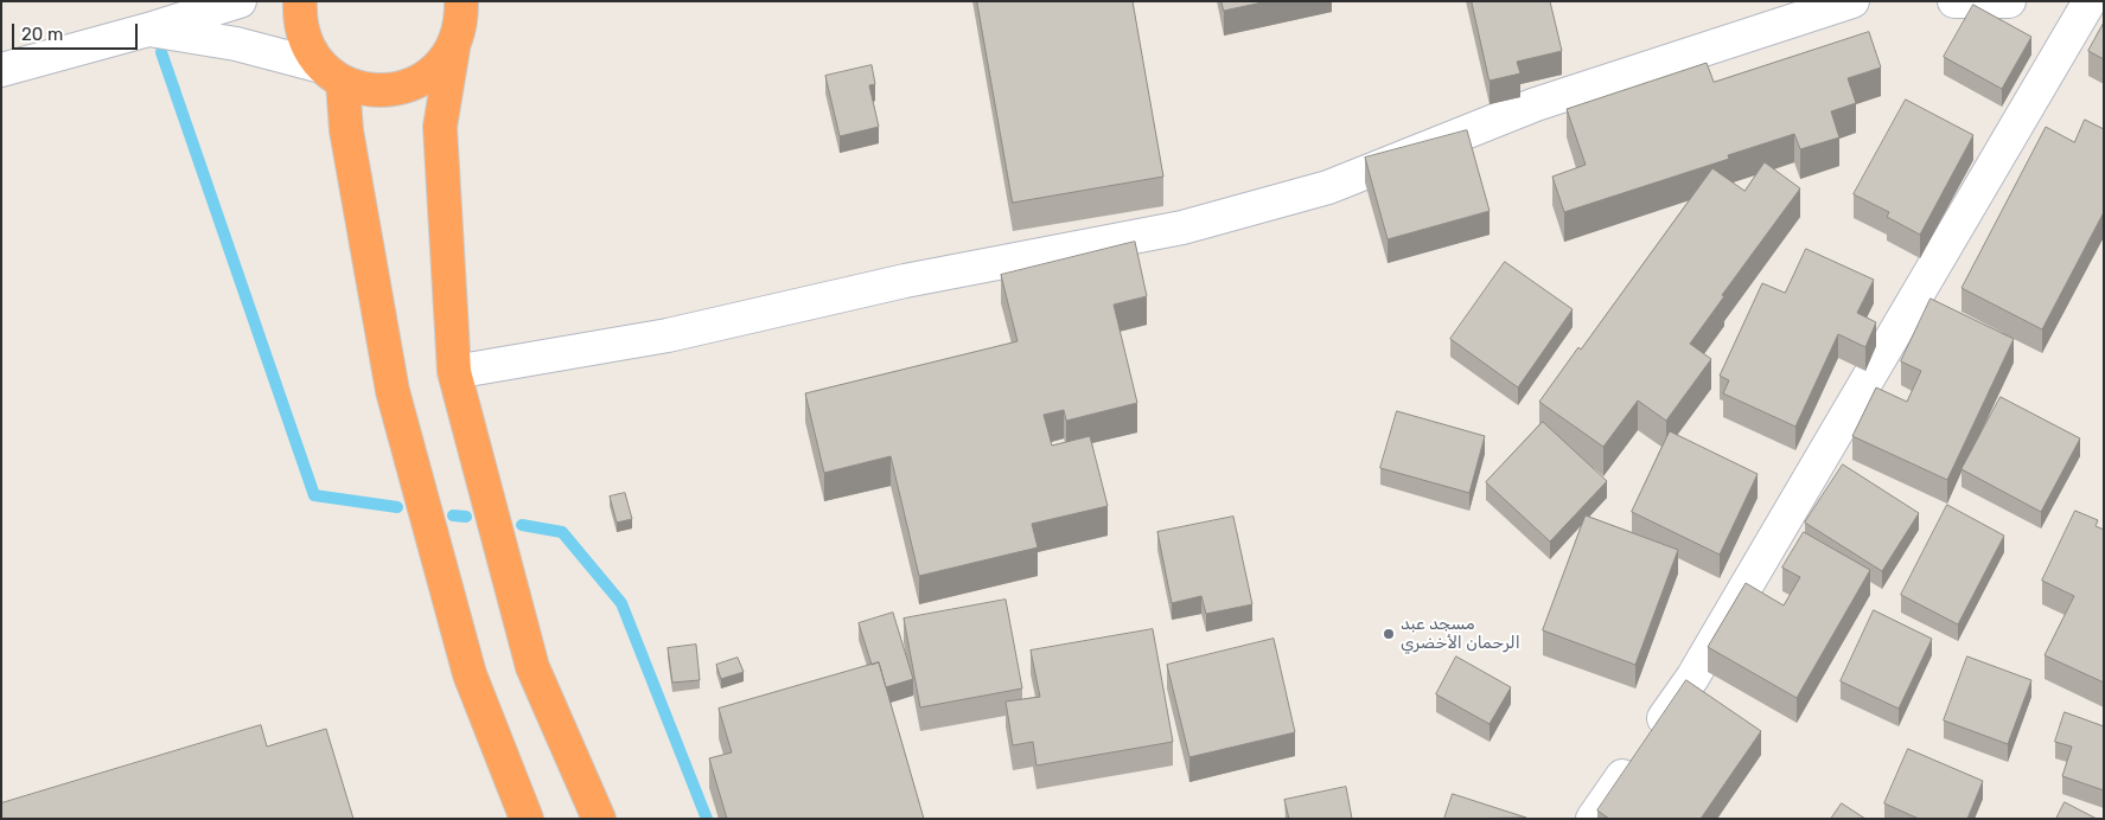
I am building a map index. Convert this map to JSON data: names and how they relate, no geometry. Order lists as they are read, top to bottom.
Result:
{
  "places": ["مسجد عبد الرحمان الأخضري"],
  "scale_bar": "20 m"
}
